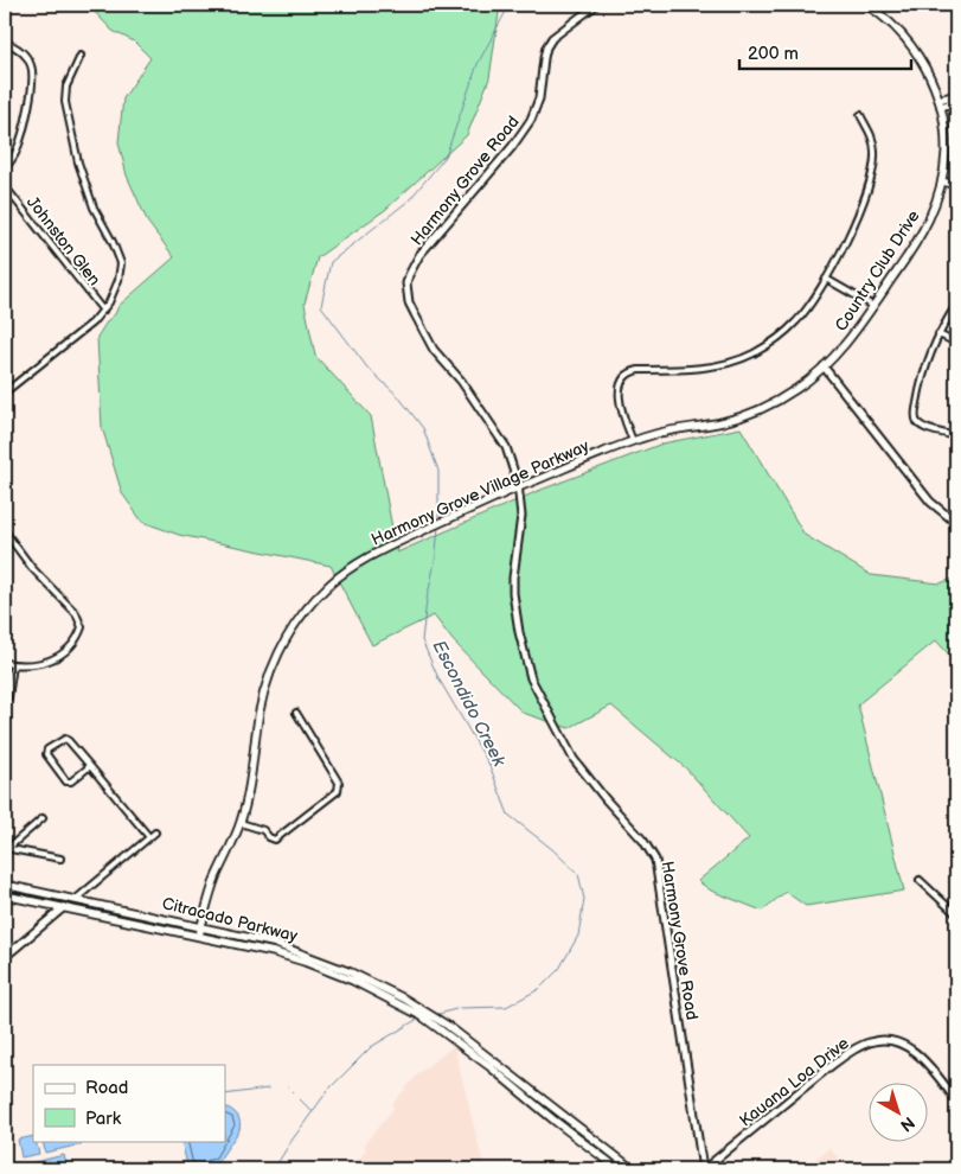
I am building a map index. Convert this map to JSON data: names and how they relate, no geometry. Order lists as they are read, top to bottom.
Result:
{
  "streets": {
    "main road": ["Country Club Drive", "Harmony Grove Village Parkway", "Citracado Parkway"],
    "street": ["Harmony Grove Road", "Johnston Glen", "Kauana Loa Drive"]
  },
  "crossings": [
    ["Harmony Grove Road", "Harmony Grove Village Parkway"],
    ["Harmony Grove Road", "Kauana Loa Drive"],
    ["Country Club Drive", "Harmony Grove Village Parkway"],
    ["Harmony Grove Village Parkway", "Citracado Parkway"]
  ],
  "water": ["Escondido Creek"],
  "legend": ["Road", "Park"],
  "scale_bar": "200 m",
  "north": "bottom right"
}
